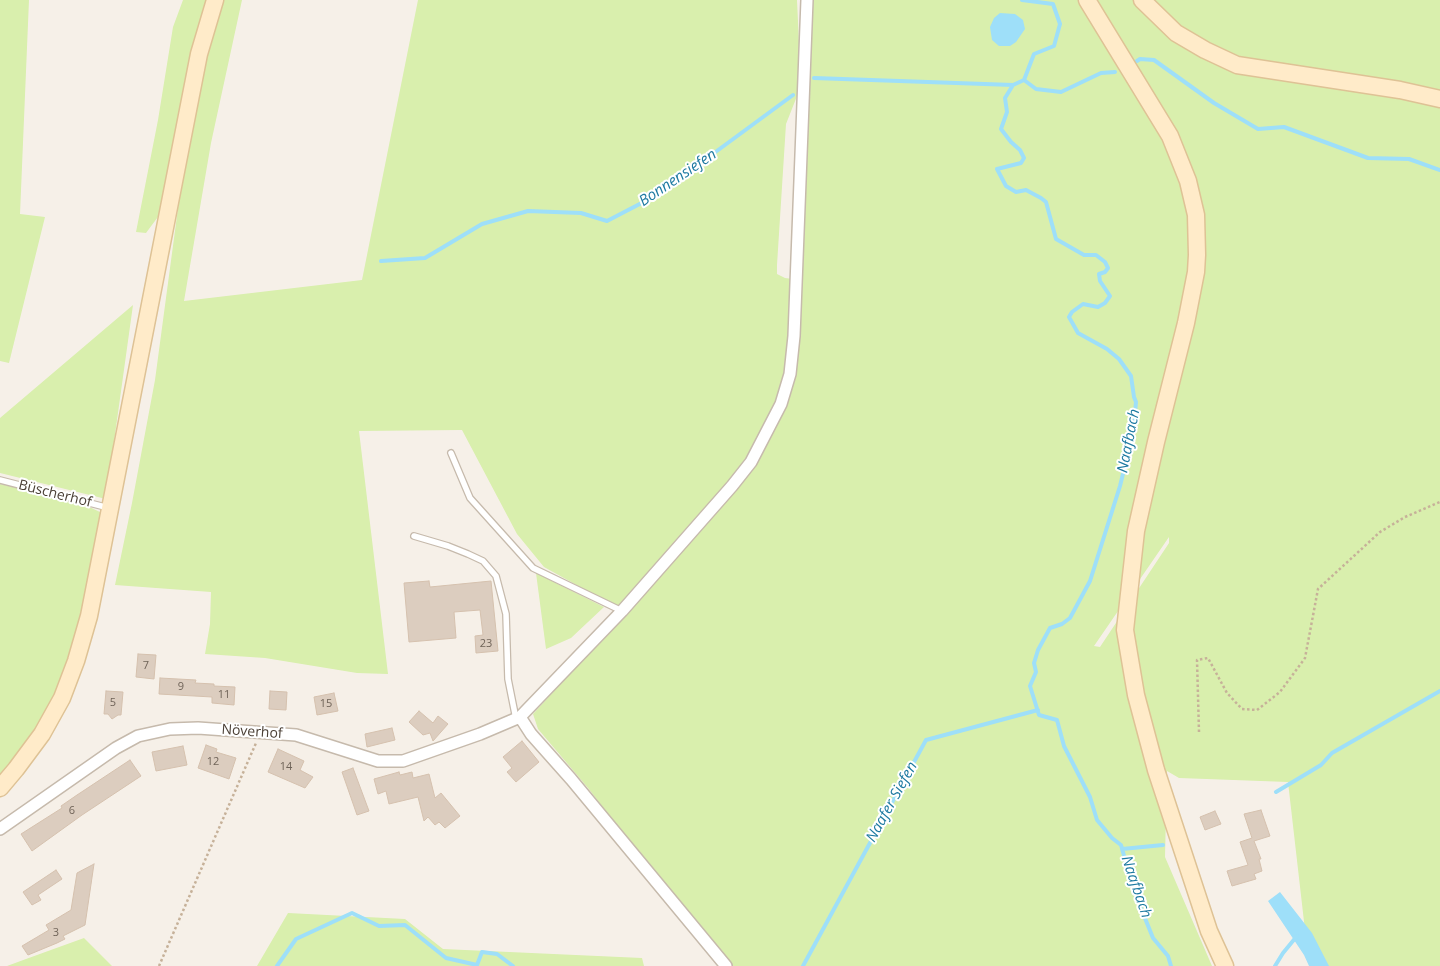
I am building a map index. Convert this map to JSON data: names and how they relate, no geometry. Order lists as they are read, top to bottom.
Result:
{
  "streets": {
    "street": ["Növerhof"],
    "lane": ["Büscherhof"]
  },
  "water": ["Bonnensiefen", "Naafbach", "Naafer Siefen"],
  "house_numbers": [
    "23",
    "7",
    "9",
    "11",
    "5",
    "15",
    "12",
    "14",
    "6",
    "3"
  ]
}
